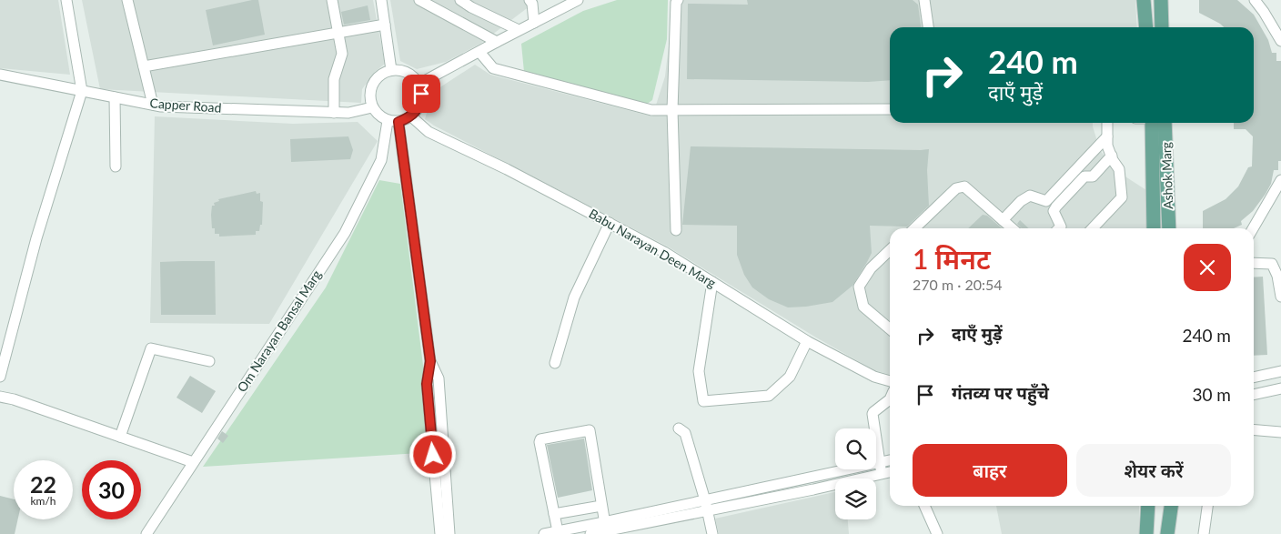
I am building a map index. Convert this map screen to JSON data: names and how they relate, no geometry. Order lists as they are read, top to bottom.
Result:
{
  "streets": {
    "main road": ["Ashok Marg"],
    "street": ["Capper Road", "Babu Narayan Deen Marg", "Om Narayan Bansal Marg"]
  },
  "crossings": [
    ["Capper Road", "Babu Narayan Deen Marg"],
    ["Capper Road", "Om Narayan Bansal Marg"],
    ["Babu Narayan Deen Marg", "Om Narayan Bansal Marg"]
  ],
  "page": {
    "turn": ["240 m", "दाएँ मुड़ें"],
    "heading": ["1 मिनट", "270 m · 20:54"],
    "list": [
      {
        "name": "दाएँ मुड़ें",
        "value": "240 m"
      },
      {
        "name": "गंतव्य पर पहुँचे",
        "value": "30 m"
      }
    ],
    "buttons": ["बाहर", "शेयर करें"],
    "speed": "22 km/h",
    "limit": "30"
  }
}
